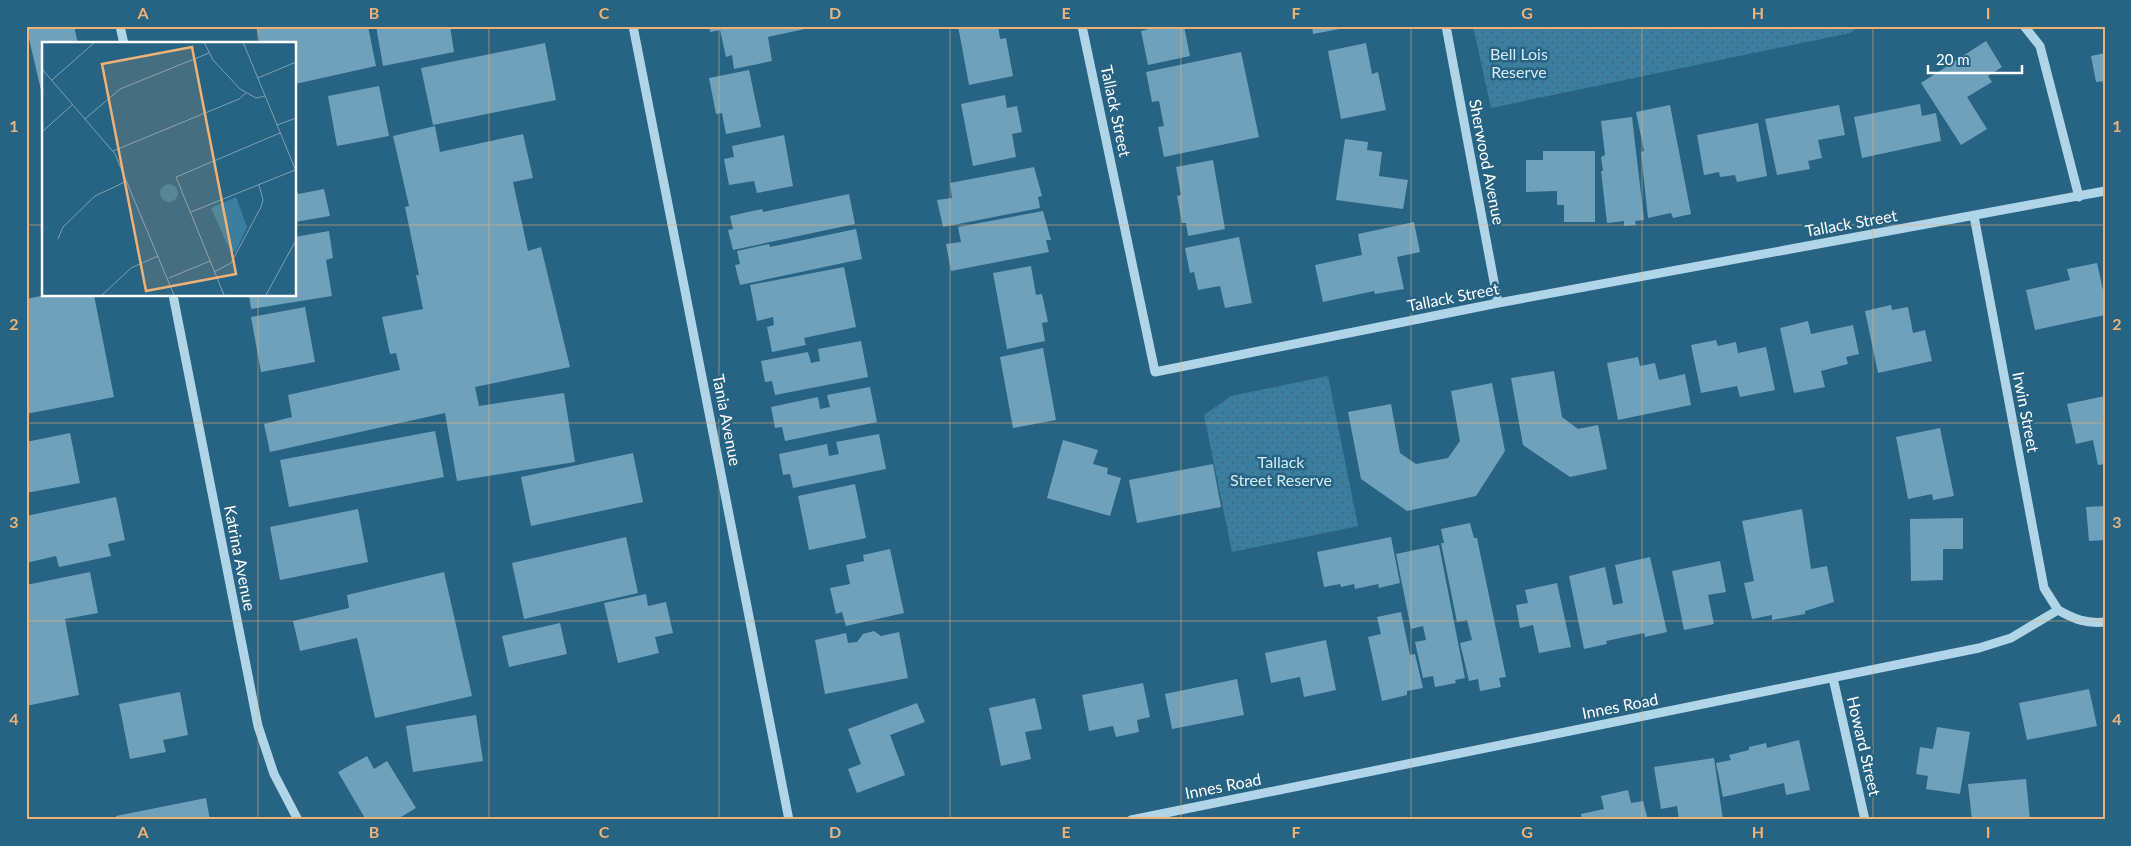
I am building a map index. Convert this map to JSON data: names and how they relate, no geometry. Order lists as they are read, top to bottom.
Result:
{
  "streets": {
    "street": [
      "Tallack Street",
      "Sherwood Avenue",
      "Irwin Street",
      "Tania Avenue",
      "Katrina Avenue",
      "Innes Road",
      "Howard Street"
    ]
  },
  "crossings": [
    ["Tallack Street", "Sherwood Avenue"],
    ["Tallack Street", "Irwin Street"],
    ["Irwin Street", "Innes Road"],
    ["Innes Road", "Howard Street"]
  ],
  "parks": ["Bell Lois Reserve", "Tallack Street Reserve"],
  "scale_bar": "20 m",
  "grid": {
    "columns": [
      "A",
      "B",
      "C",
      "D",
      "E",
      "F",
      "G",
      "H",
      "I"
    ],
    "rows": [
      "1",
      "2",
      "3",
      "4"
    ]
  }
}
